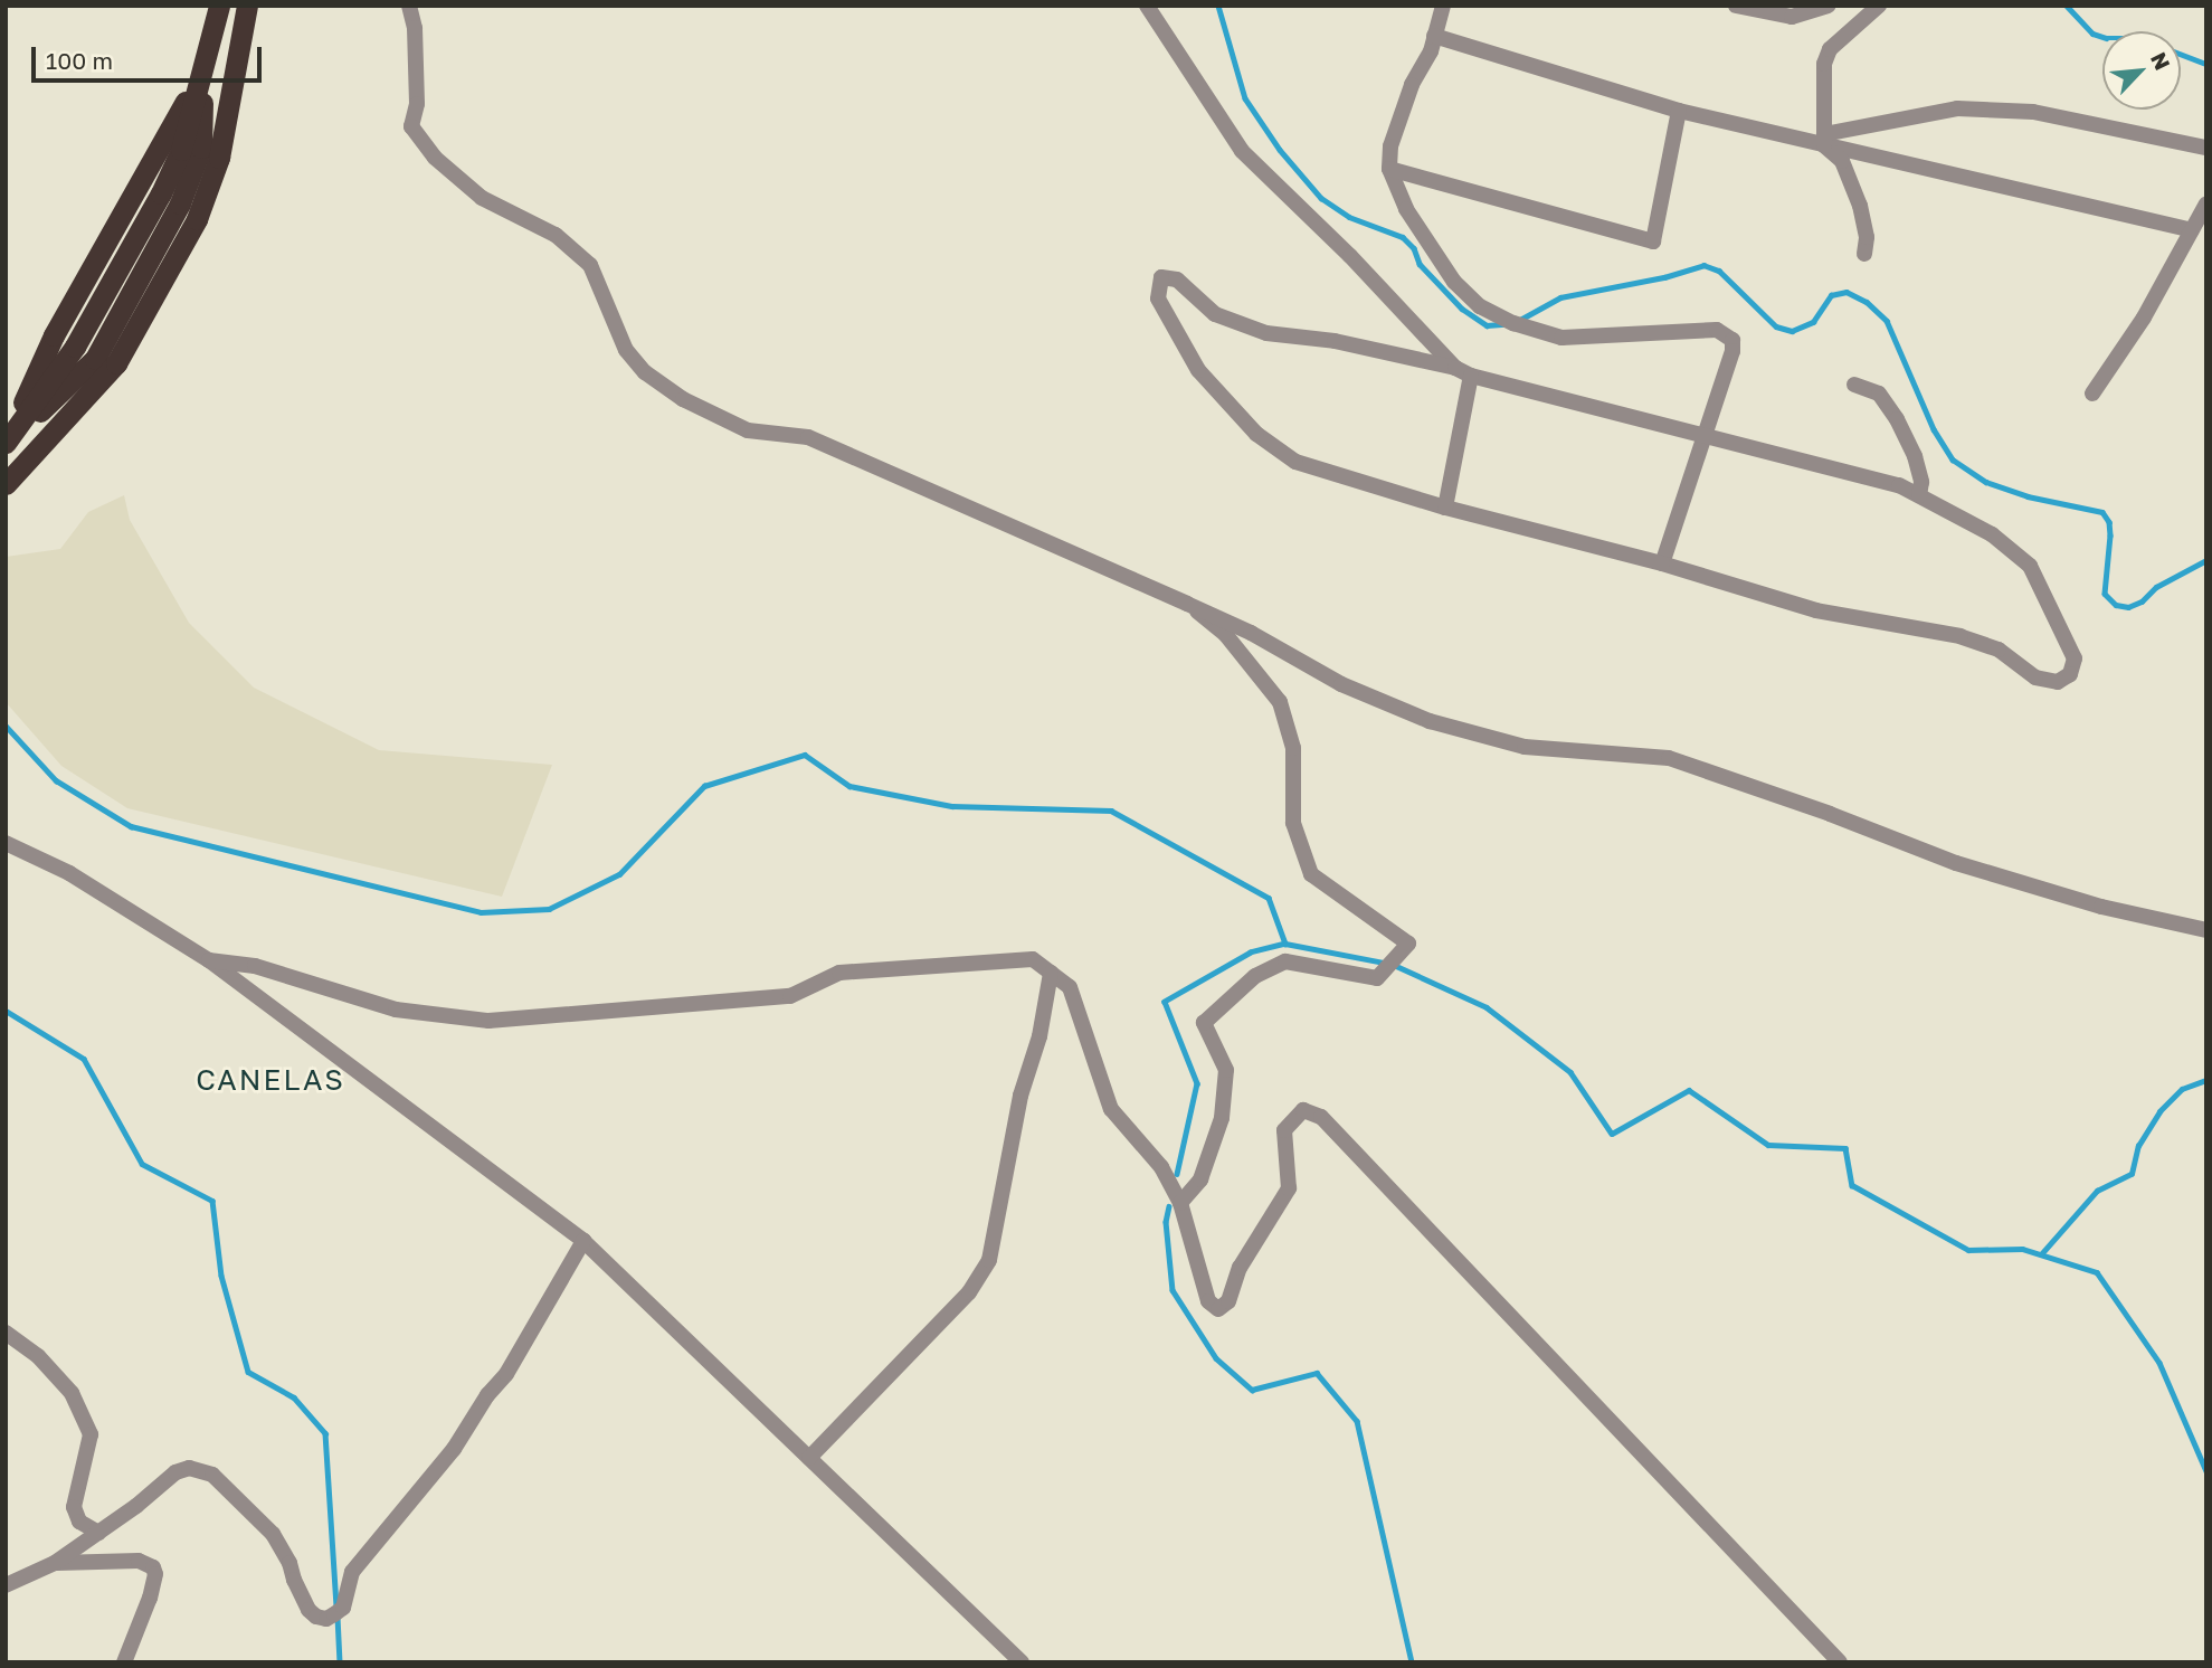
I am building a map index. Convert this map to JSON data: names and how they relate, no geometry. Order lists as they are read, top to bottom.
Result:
{
  "districts": ["CANELAS"],
  "scale_bar": "100 m",
  "north": "top right"
}
